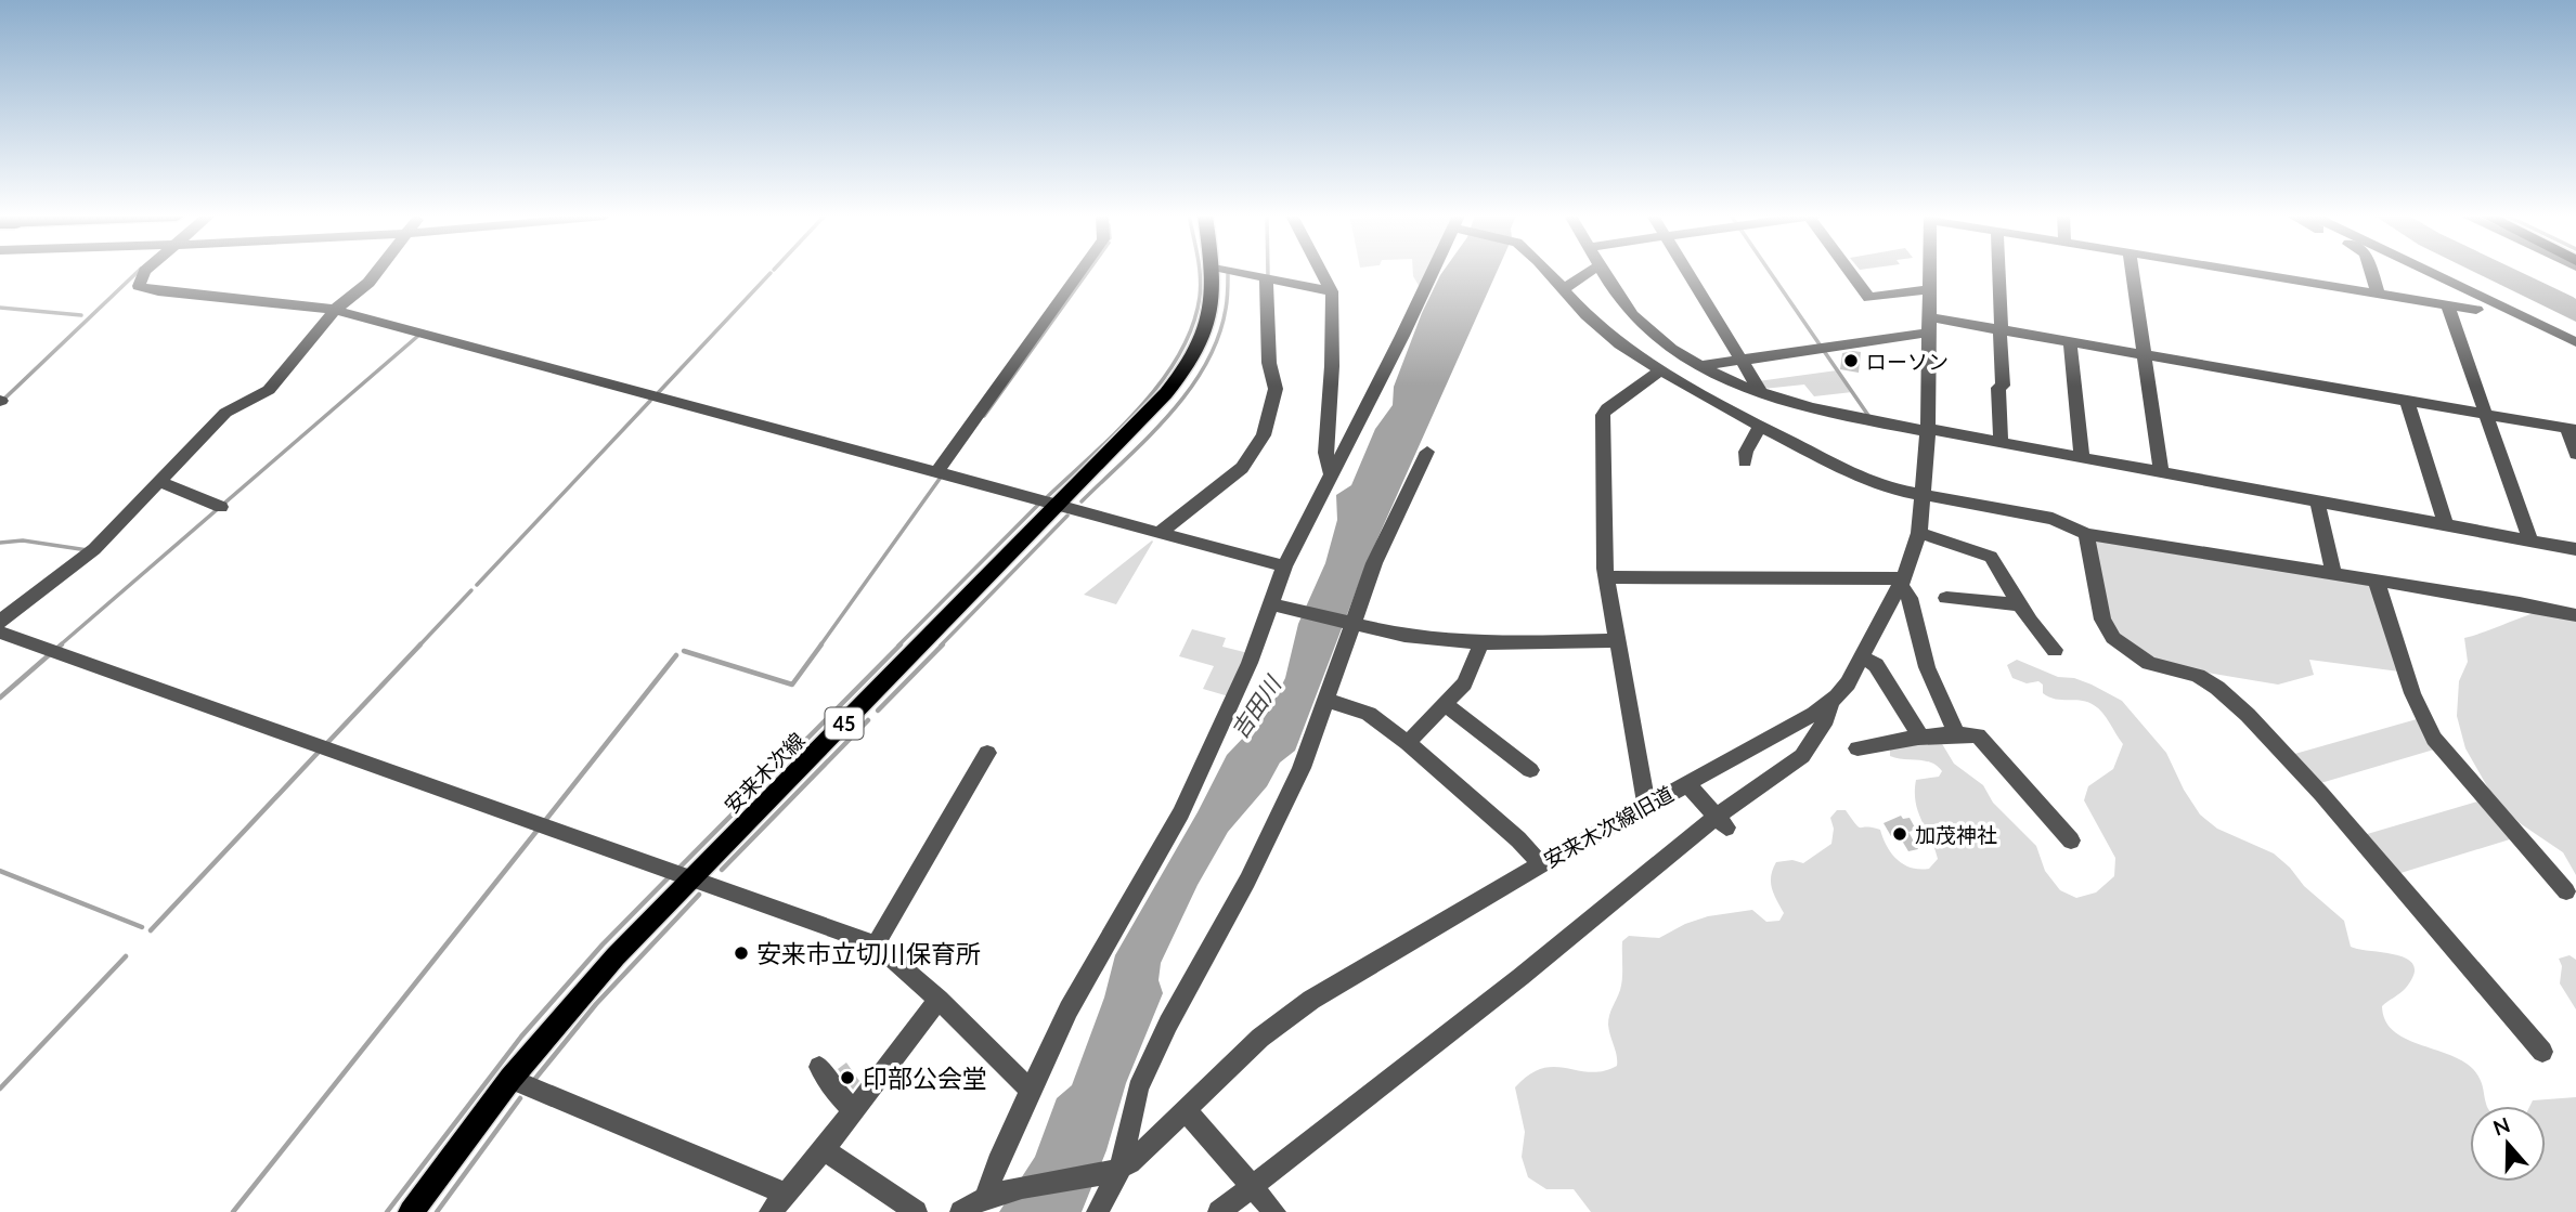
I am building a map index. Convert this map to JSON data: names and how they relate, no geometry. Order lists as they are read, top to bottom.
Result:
{
  "streets": {
    "main road": ["45", "安来木次線"],
    "street": ["安来木次線旧道"]
  },
  "water": ["吉田川"],
  "places": [
    "ローソン",
    "加茂神社",
    "安来市立切川保育所",
    "印部公会堂"
  ],
  "north": "top"
}
